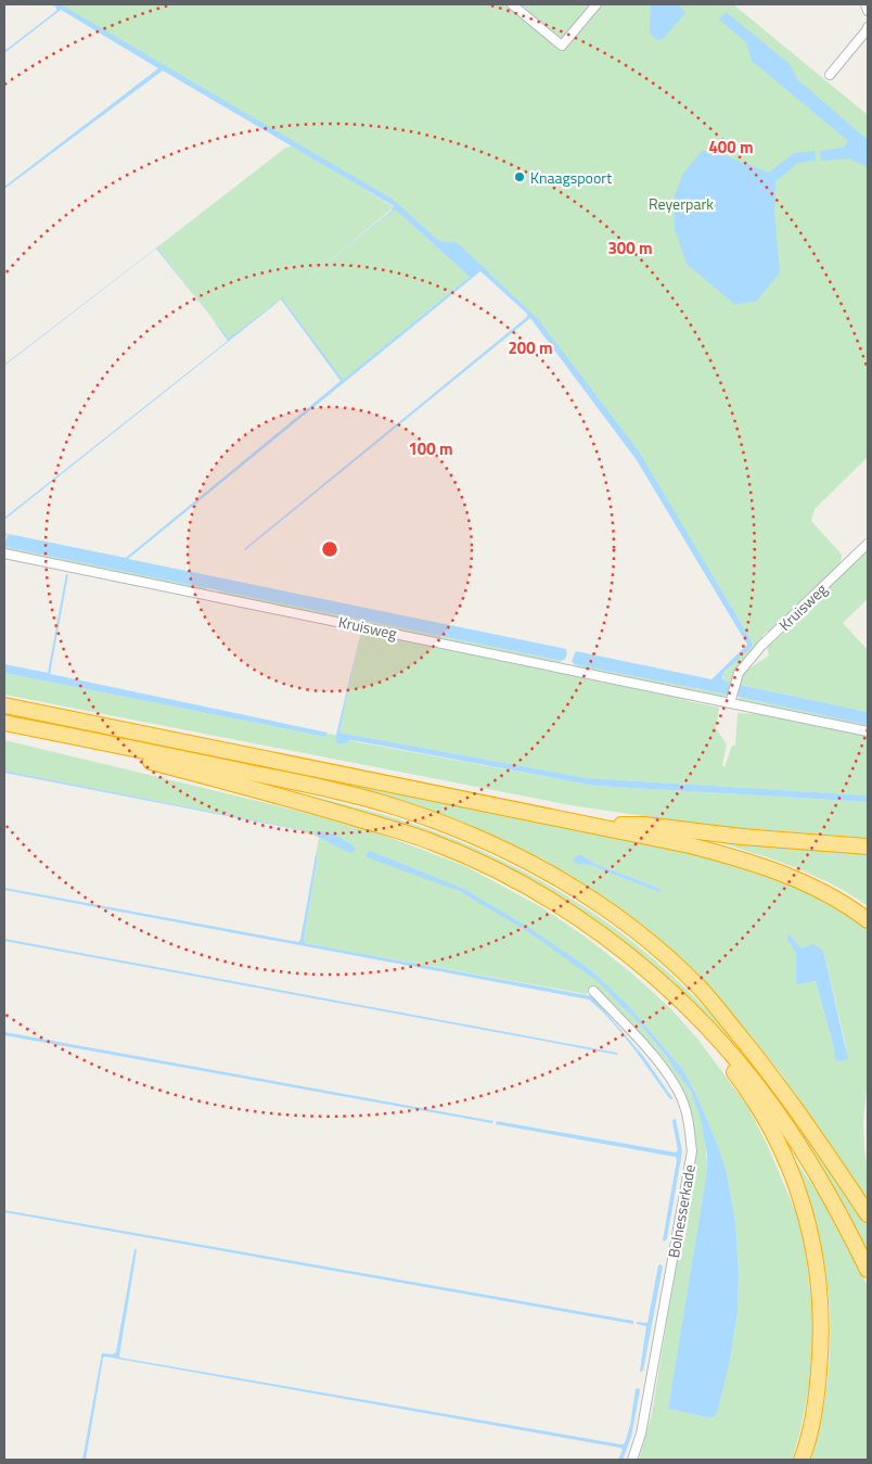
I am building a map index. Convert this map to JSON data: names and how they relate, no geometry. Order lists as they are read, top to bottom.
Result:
{
  "streets": {
    "street": ["Kruisweg", "Bolnesserkade"]
  },
  "parks": ["Reyerpark"],
  "places": ["Knaagspoort"],
  "rings": [
    "400 m",
    "300 m",
    "200 m",
    "100 m"
  ]
}
